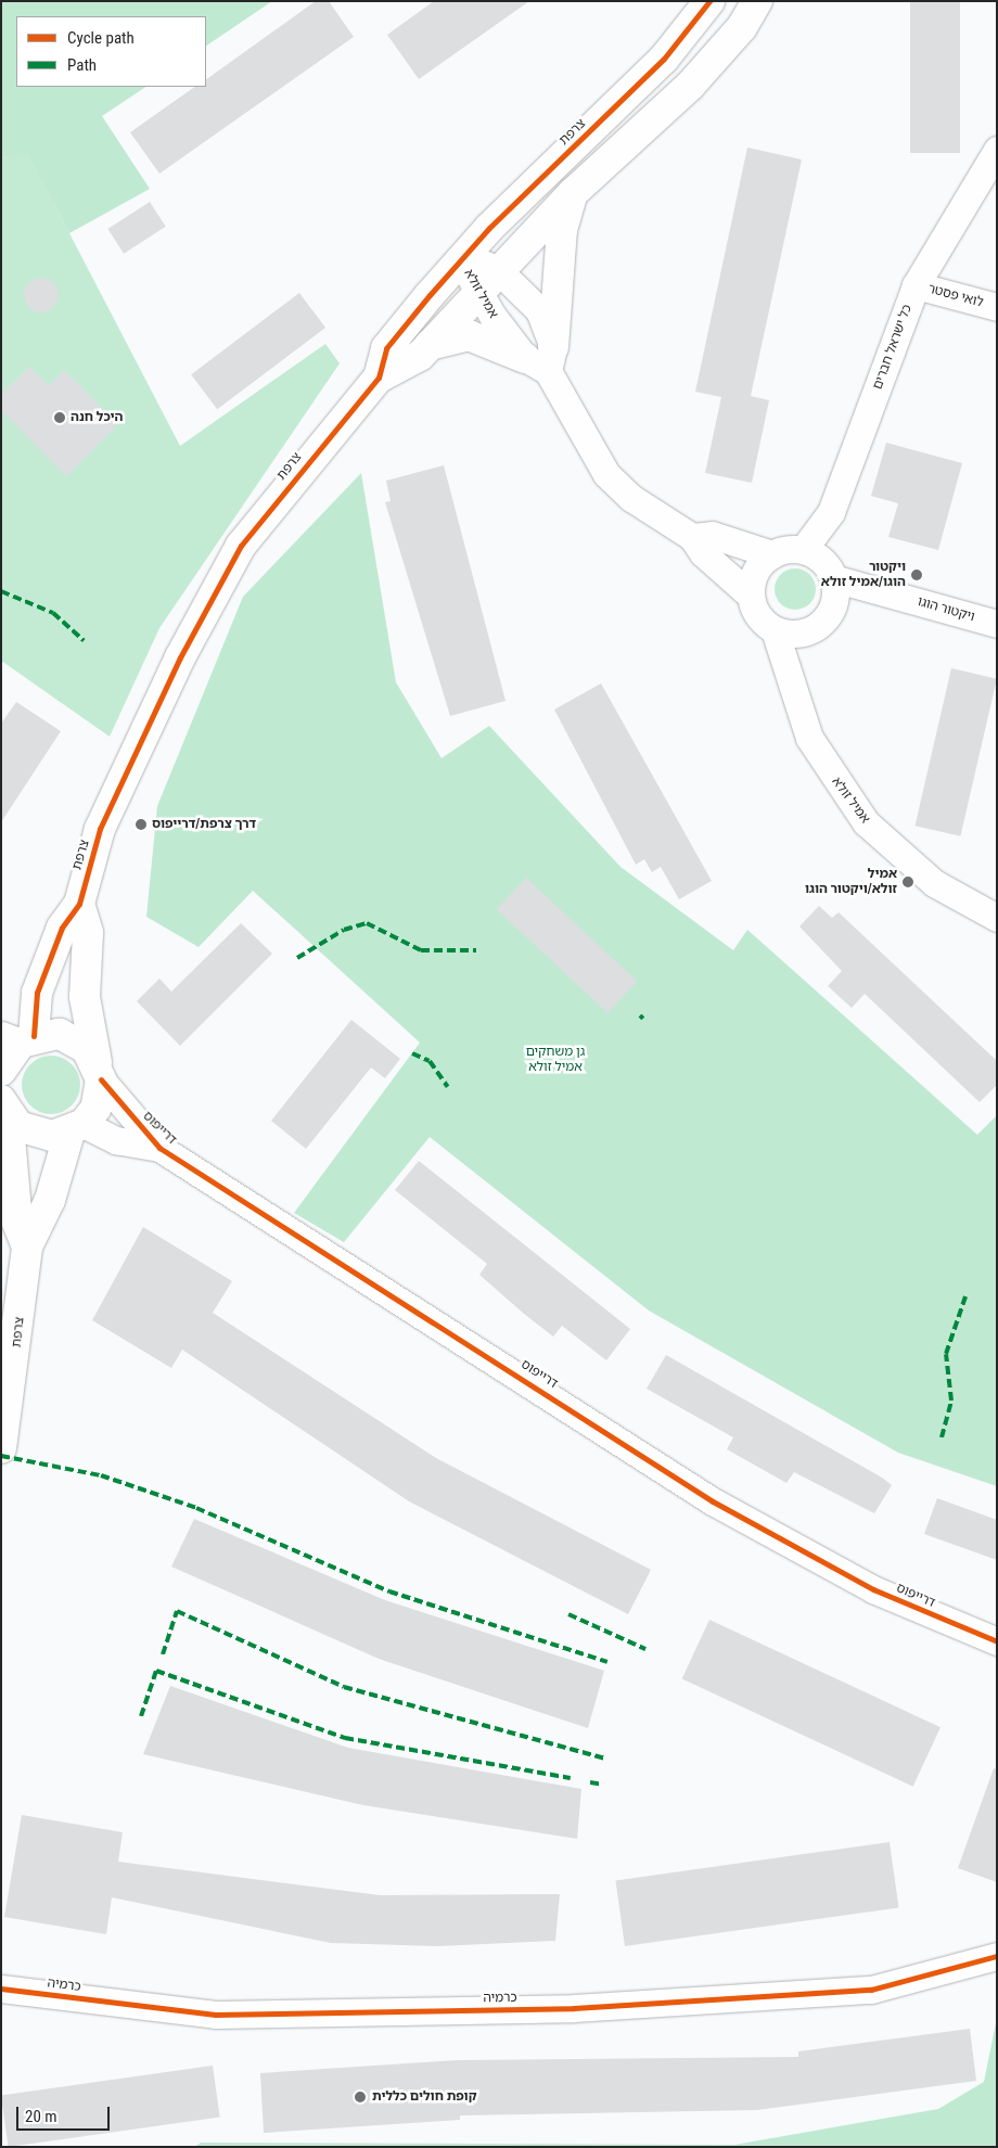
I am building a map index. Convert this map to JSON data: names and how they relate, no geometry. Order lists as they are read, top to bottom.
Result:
{
  "streets": {
    "street": [
      "צרפת",
      "אמיל זולא",
      "לואי פסטר",
      "כל ישראל חברים",
      "ויקטור הוגו",
      "דרייפוס",
      "כרמיה"
    ]
  },
  "crossings": [
    ["צרפת", "אמיל זולא"],
    ["צרפת", "דרייפוס"],
    ["אמיל זולא", "כל ישראל חברים"],
    ["אמיל זולא", "ויקטור הוגו"],
    ["לואי פסטר", "כל ישראל חברים"],
    ["כל ישראל חברים", "ויקטור הוגו"]
  ],
  "parks": ["גן משחקים אמיל זולא"],
  "places": [
    "היכל חנה",
    "ויקטור הוגו/אמיל זולא",
    "דרך צרפת/דרייפוס",
    "אמיל זולא/ויקטור הוגו",
    "קופת חולים כללית"
  ],
  "legend": ["Cycle path", "Path"],
  "scale_bar": "20 m"
}
